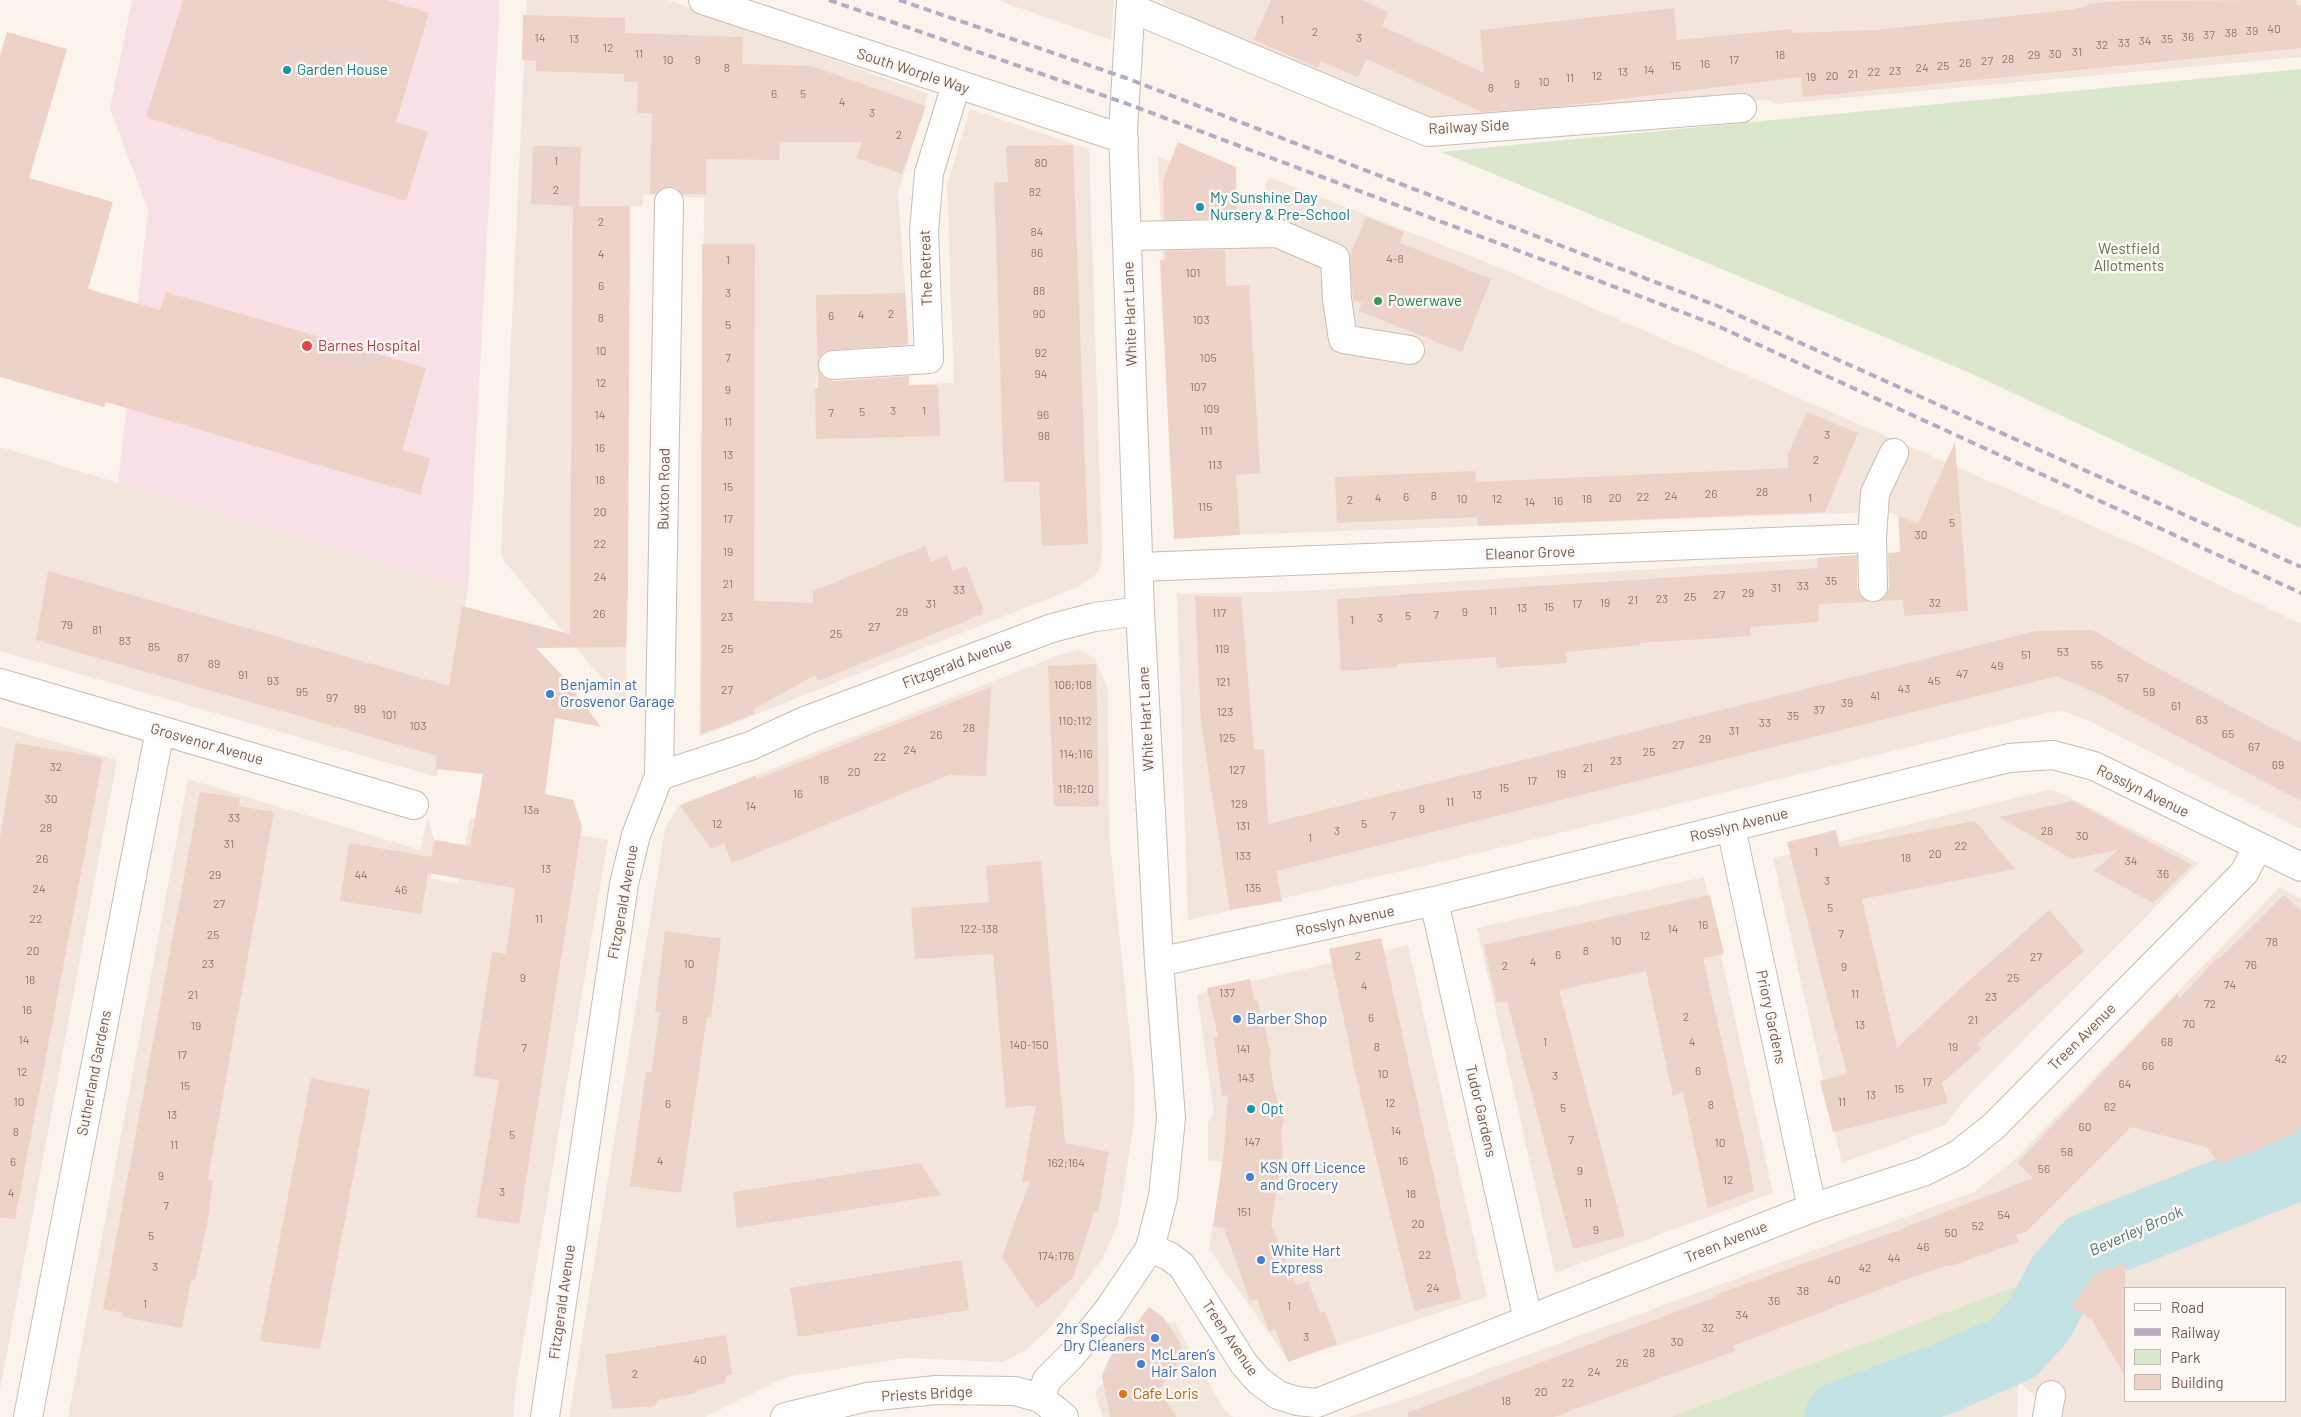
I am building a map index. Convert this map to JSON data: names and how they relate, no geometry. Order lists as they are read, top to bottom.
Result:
{
  "streets": {
    "street": [
      "South Worple Way",
      "Railway Side",
      "The Retreat",
      "White Hart Lane",
      "Buxton Road",
      "Eleanor Grove",
      "Fitzgerald Avenue",
      "Grosvenor Avenue",
      "Rosslyn Avenue",
      "Priory Gardens",
      "Treen Avenue",
      "Sutherland Gardens",
      "Tudor Gardens",
      "Priests Bridge"
    ]
  },
  "crossings": [
    ["South Worple Way", "The Retreat"],
    ["South Worple Way", "White Hart Lane"],
    ["Railway Side", "White Hart Lane"],
    ["White Hart Lane", "Eleanor Grove"],
    ["White Hart Lane", "Fitzgerald Avenue"],
    ["White Hart Lane", "Rosslyn Avenue"],
    ["White Hart Lane", "Treen Avenue"],
    ["White Hart Lane", "Priests Bridge"],
    ["Buxton Road", "Fitzgerald Avenue"],
    ["Grosvenor Avenue", "Sutherland Gardens"],
    ["Rosslyn Avenue", "Priory Gardens"],
    ["Rosslyn Avenue", "Treen Avenue"],
    ["Rosslyn Avenue", "Tudor Gardens"],
    ["Priory Gardens", "Treen Avenue"],
    ["Treen Avenue", "Tudor Gardens"]
  ],
  "water": ["Beverley Brook"],
  "parks": ["Westfield Allotments"],
  "places": [
    "Garden House",
    "My Sunshine Day Nursery & Pre-School",
    "Powerwave",
    "Barnes Hospital",
    "Benjamin at Grosvenor Garage",
    "Barber Shop",
    "Opt",
    "KSN Off Licence and Grocery",
    "White Hart Express",
    "2hr Specialist Dry Cleaners",
    "McLaren’s Hair Salon",
    "Cafe Loris"
  ],
  "house_numbers": [
    "1",
    "40",
    "39",
    "2",
    "38",
    "37",
    "36",
    "14",
    "3",
    "13",
    "35",
    "34",
    "33",
    "32",
    "12",
    "31",
    "11",
    "30",
    "18",
    "29",
    "28",
    "10",
    "9",
    "17",
    "27",
    "26",
    "16",
    "15",
    "25",
    "8",
    "24",
    "14",
    "23",
    "13",
    "22",
    "21",
    "12",
    "20",
    "19",
    "11",
    "10",
    "9",
    "8",
    "6",
    "5",
    "4",
    "3",
    "2",
    "1",
    "80",
    "2",
    "82",
    "2",
    "84",
    "86",
    "4",
    "4-8",
    "1",
    "101",
    "6",
    "88",
    "3",
    "2",
    "90",
    "4",
    "6",
    "8",
    "103",
    "5",
    "10",
    "92",
    "7",
    "105",
    "94",
    "12",
    "107",
    "9",
    "109",
    "3",
    "1",
    "5",
    "7",
    "14",
    "96",
    "11",
    "111",
    "3",
    "98",
    "16",
    "13",
    "2",
    "113",
    "18",
    "15",
    "28",
    "26",
    "8",
    "24",
    "6",
    "22",
    "4",
    "20",
    "1",
    "10",
    "12",
    "18",
    "2",
    "16",
    "14",
    "115",
    "20",
    "17",
    "5",
    "30",
    "22",
    "19",
    "24",
    "35",
    "21",
    "33",
    "31",
    "33",
    "29",
    "27",
    "25",
    "23",
    "21",
    "19",
    "32",
    "31",
    "17",
    "15",
    "13",
    "11",
    "29",
    "9",
    "117",
    "26",
    "7",
    "5",
    "23",
    "3",
    "1",
    "79",
    "27",
    "81",
    "25",
    "83",
    "85",
    "25",
    "119",
    "53",
    "51",
    "87",
    "89",
    "55",
    "49",
    "47",
    "91",
    "57",
    "93",
    "45",
    "121",
    "106;108",
    "43",
    "27",
    "95",
    "59",
    "41",
    "97",
    "39",
    "61",
    "99",
    "37",
    "123",
    "101",
    "35",
    "63",
    "110;112",
    "33",
    "103",
    "28",
    "31",
    "65",
    "26",
    "125",
    "29",
    "27",
    "67",
    "24",
    "25",
    "114;116",
    "22",
    "23",
    "69",
    "32",
    "21",
    "127",
    "20",
    "19",
    "18",
    "17",
    "15",
    "118;120",
    "16",
    "13",
    "30",
    "11",
    "129",
    "14",
    "9",
    "13a",
    "7",
    "33",
    "12",
    "5",
    "131",
    "28",
    "3",
    "28",
    "30",
    "1",
    "31",
    "22",
    "1",
    "20",
    "133",
    "18",
    "26",
    "34",
    "13",
    "36",
    "29",
    "44",
    "3",
    "135",
    "24",
    "46",
    "27",
    "5",
    "22",
    "11",
    "16",
    "122-138",
    "14",
    "7",
    "25",
    "12",
    "10",
    "78",
    "20",
    "8",
    "6",
    "2",
    "27",
    "4",
    "23",
    "10",
    "76",
    "2",
    "9",
    "9",
    "25",
    "18",
    "74",
    "4",
    "137",
    "11",
    "21",
    "23",
    "72",
    "16",
    "2",
    "6",
    "8",
    "21",
    "70",
    "13",
    "19",
    "14",
    "1",
    "4",
    "68",
    "140-150",
    "8",
    "19",
    "7",
    "141",
    "17",
    "42",
    "66",
    "6",
    "12",
    "10",
    "3",
    "143",
    "17",
    "64",
    "15",
    "15",
    "13",
    "10",
    "11",
    "12",
    "6",
    "8",
    "62",
    "5",
    "13",
    "60",
    "14",
    "8",
    "5",
    "7",
    "147",
    "10",
    "11",
    "58",
    "4",
    "16",
    "6",
    "162;164",
    "56",
    "9",
    "9",
    "12",
    "3",
    "4",
    "18",
    "11",
    "7",
    "151",
    "54",
    "20",
    "52",
    "9",
    "50",
    "5",
    "46",
    "22",
    "174;176",
    "44",
    "3",
    "42",
    "40",
    "24",
    "38",
    "36",
    "1",
    "1",
    "34",
    "32",
    "3",
    "30",
    "28",
    "40",
    "26",
    "24",
    "2",
    "22",
    "20",
    "18"
  ],
  "legend": [
    "Road",
    "Railway",
    "Park",
    "Building"
  ]
}
